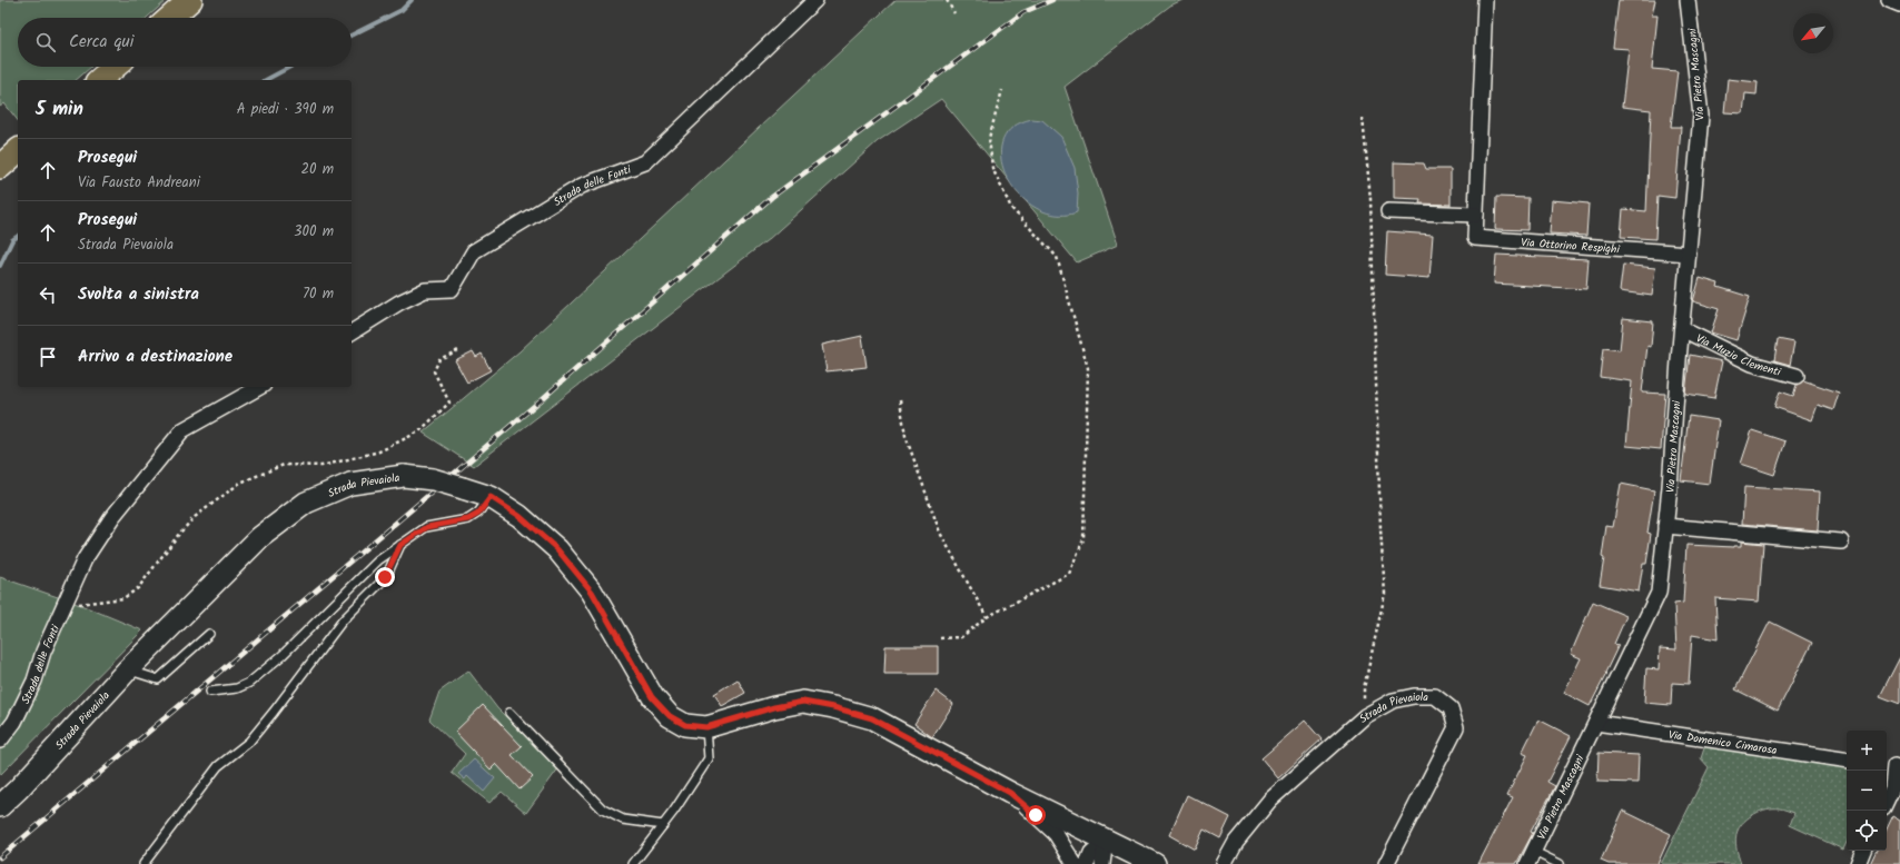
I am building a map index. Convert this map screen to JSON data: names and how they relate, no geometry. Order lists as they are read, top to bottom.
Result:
{
  "streets": {
    "street": [
      "Via Pietro Mascagni",
      "Strada delle Fonti",
      "Via Ottorino Respighi",
      "Via Muzio Clementi",
      "Strada Pievaiola",
      "Via Domenico Cimarosa"
    ]
  },
  "crossings": [
    ["Via Pietro Mascagni", "Via Ottorino Respighi"],
    ["Via Pietro Mascagni", "Via Muzio Clementi"],
    ["Via Pietro Mascagni", "Via Domenico Cimarosa"]
  ],
  "north": "bottom left",
  "page": {
    "search": "Cerca qui",
    "heading": ["5 min", "A piedi · 390 m"],
    "list": [
      ["Prosegui", "Via Fausto Andreani", "20 m"],
      ["Prosegui", "Strada Pievaiola", "300 m"],
      ["Svolta a sinistra", "70 m"],
      "Arrivo a destinazione"
    ],
    "map_buttons": ["+", "−"]
  }
}
